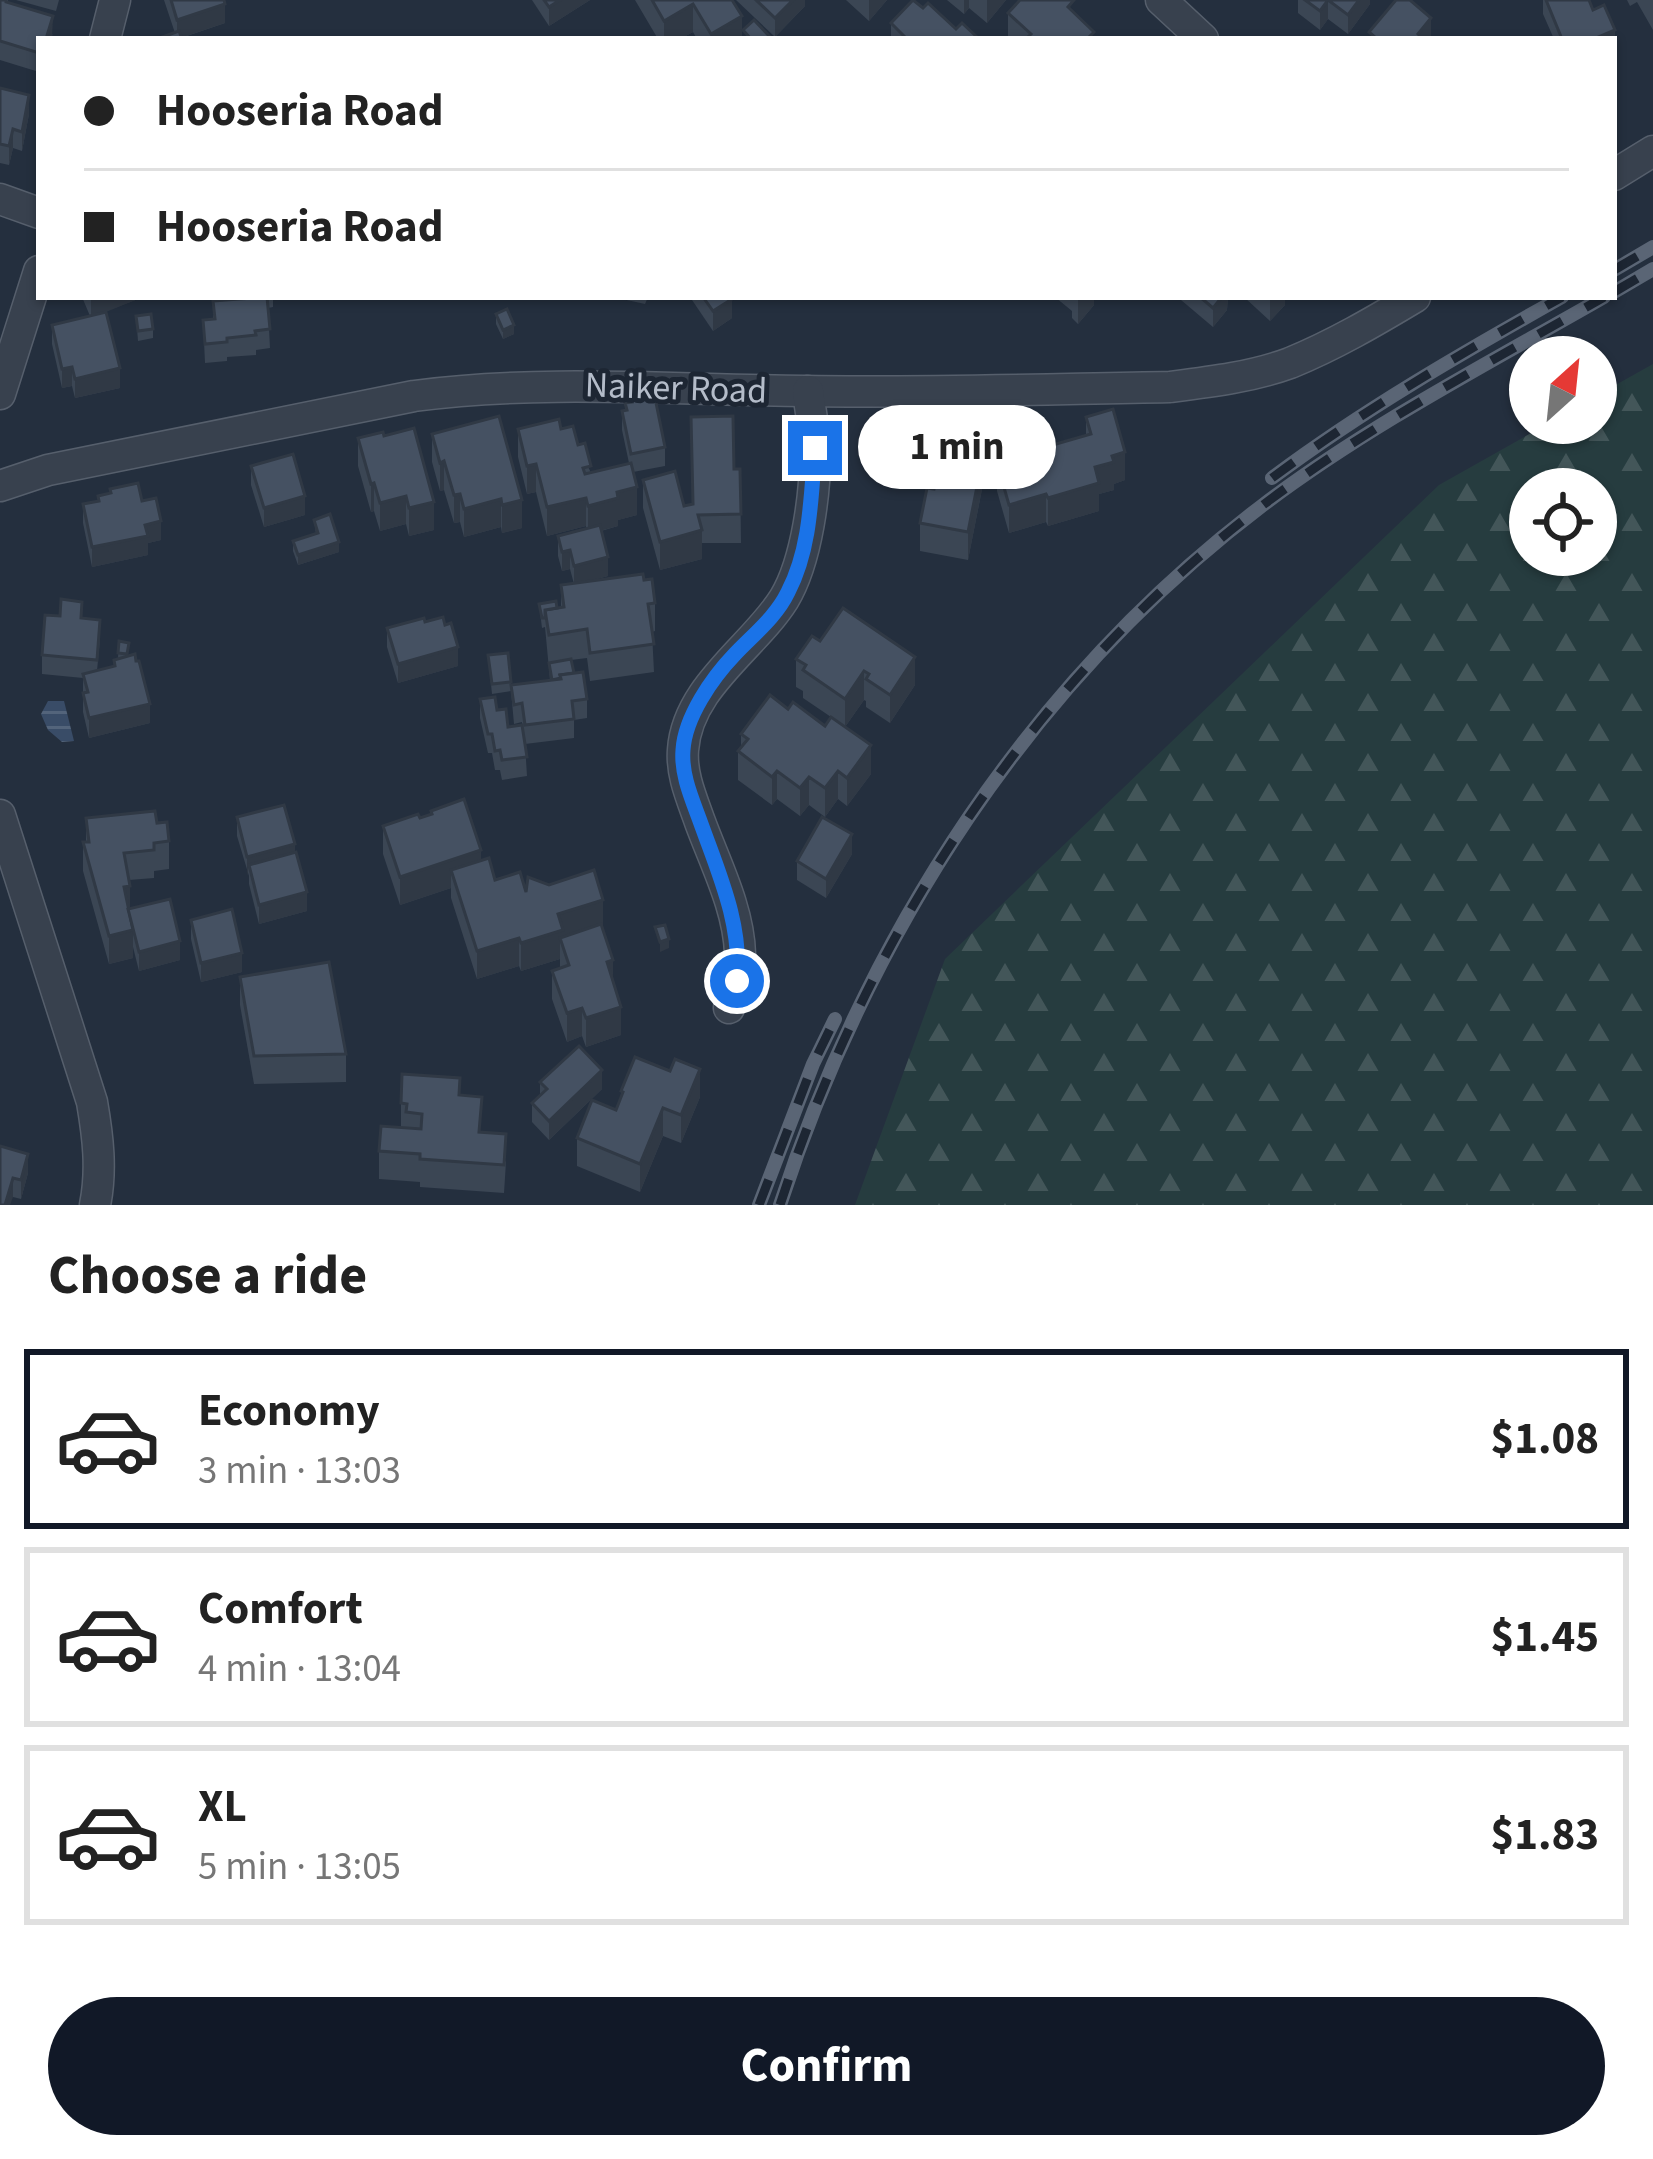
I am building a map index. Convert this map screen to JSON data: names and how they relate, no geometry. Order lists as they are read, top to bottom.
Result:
{
  "streets": {
    "street": ["Naiker Road"]
  },
  "north": "top right",
  "page": {
    "banner": ["Hooseria Road", "Hooseria Road"],
    "bubble": "1 min",
    "heading": "Choose a ride",
    "list": [
      {
        "name": "Economy",
        "note": "3 min · 13:03",
        "value": "$1.08"
      },
      {
        "name": "Comfort",
        "note": "4 min · 13:04",
        "value": "$1.45"
      },
      {
        "name": "XL",
        "note": "5 min · 13:05",
        "value": "$1.83"
      }
    ],
    "buttons": "Confirm"
  }
}
